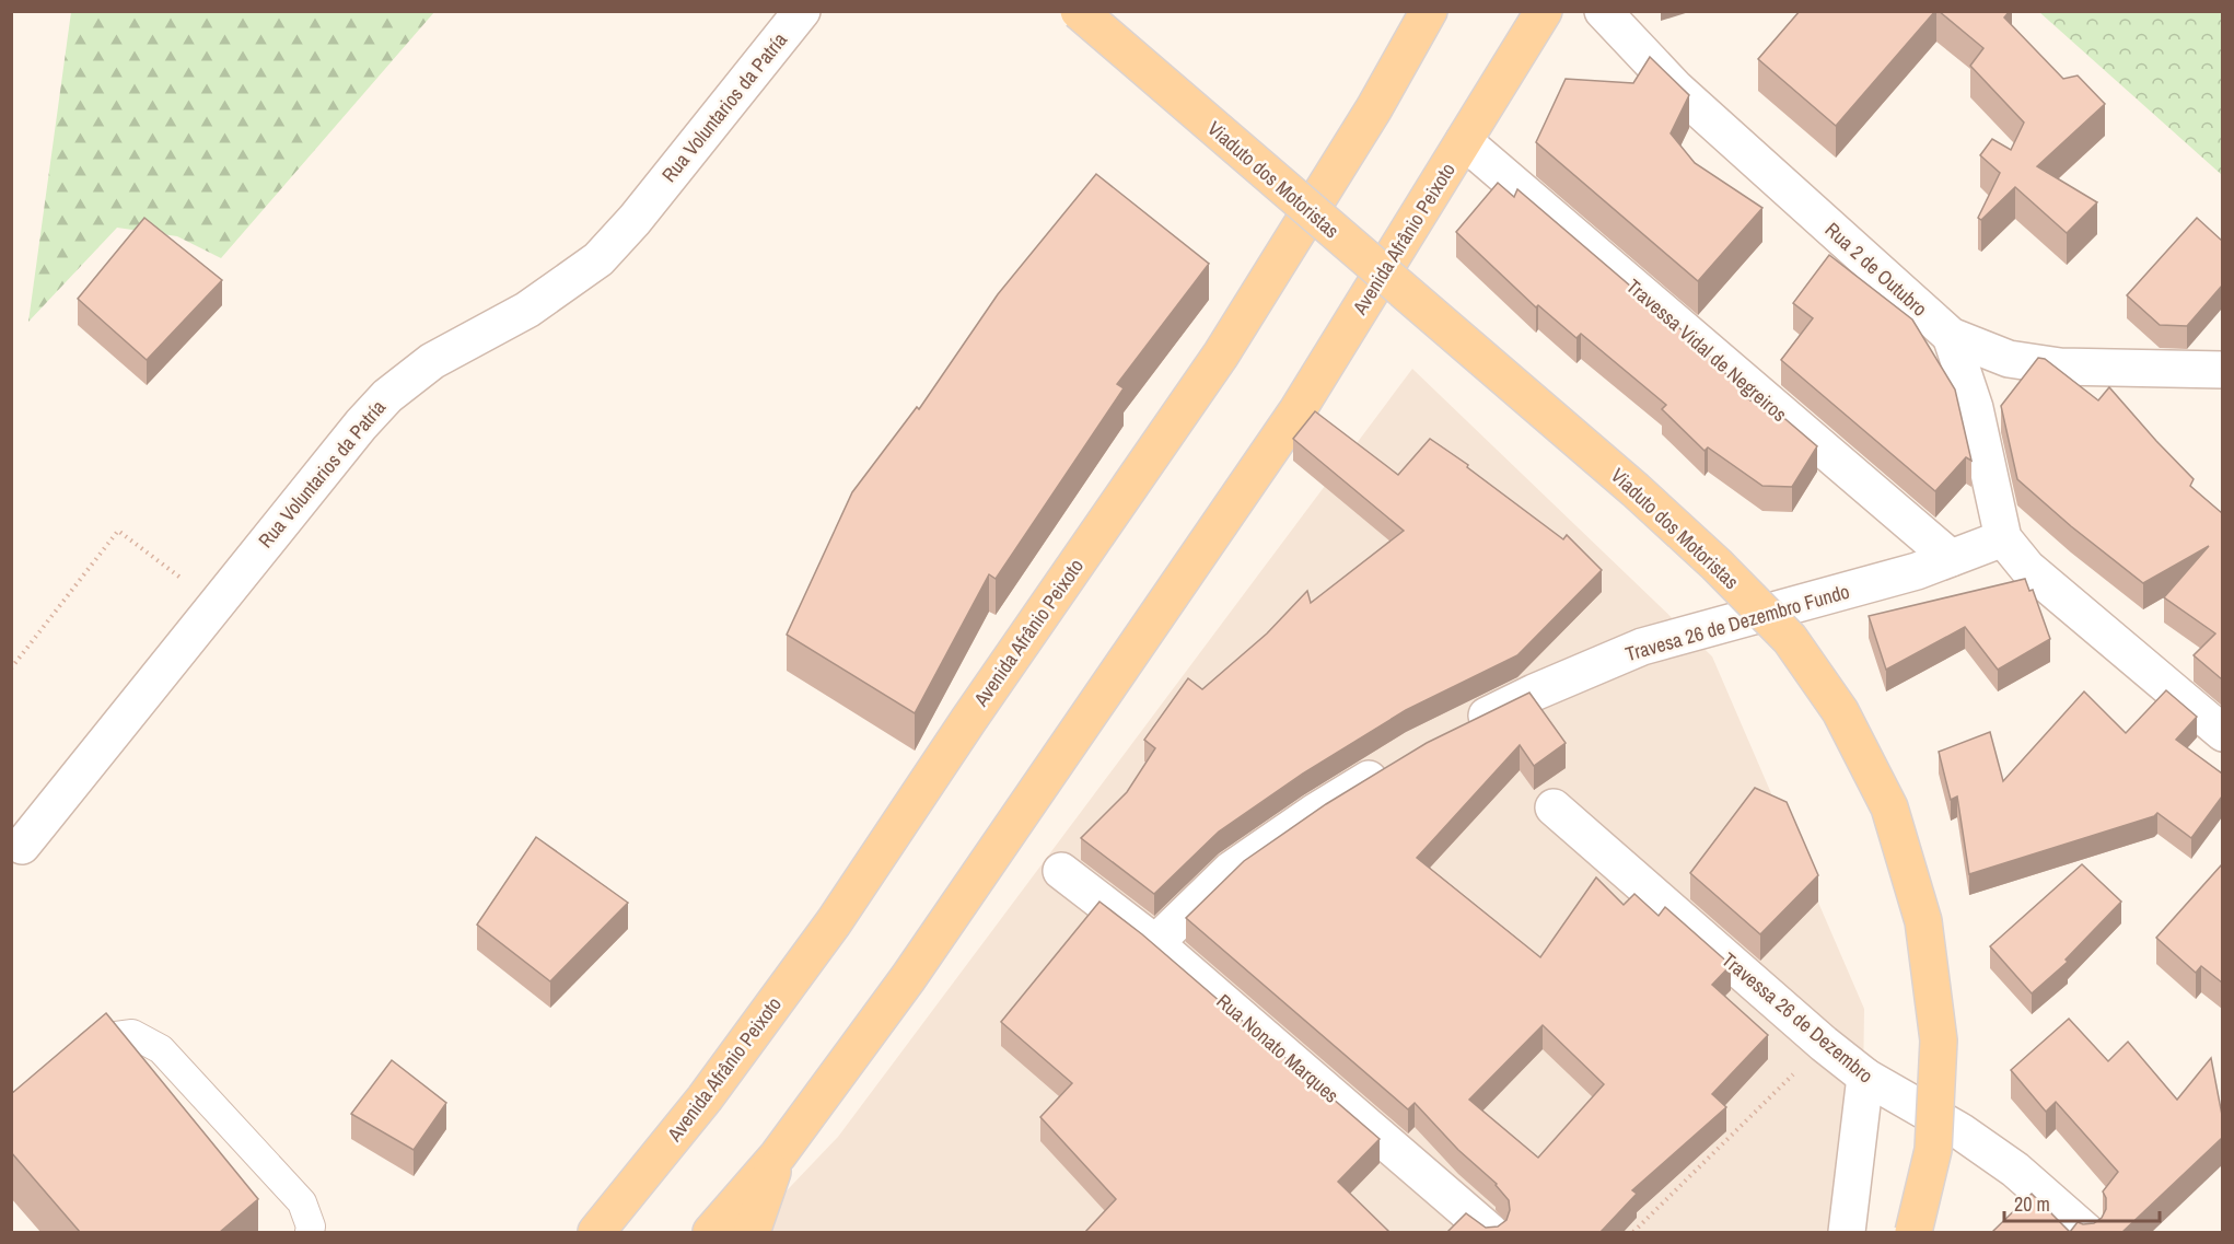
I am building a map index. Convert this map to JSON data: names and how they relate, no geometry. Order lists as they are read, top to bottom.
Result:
{
  "streets": {
    "main road": ["Viaduto dos Motoristas", "Avenida Afrânio Peixoto"],
    "street": [
      "Rua Voluntarios da Patría",
      "Rua 2 de Outubro",
      "Travessa Vidal de Negreiros",
      "Travesa 26 de Dezembro Fundo",
      "Travessa 26 de Dezembro",
      "Rua Nonato Marques"
    ]
  },
  "crossings": [
    ["Avenida Afrânio Peixoto", "Travessa Vidal de Negreiros"],
    ["Travessa Vidal de Negreiros", "Travesa 26 de Dezembro Fundo"]
  ],
  "scale_bar": "20 m"
}
